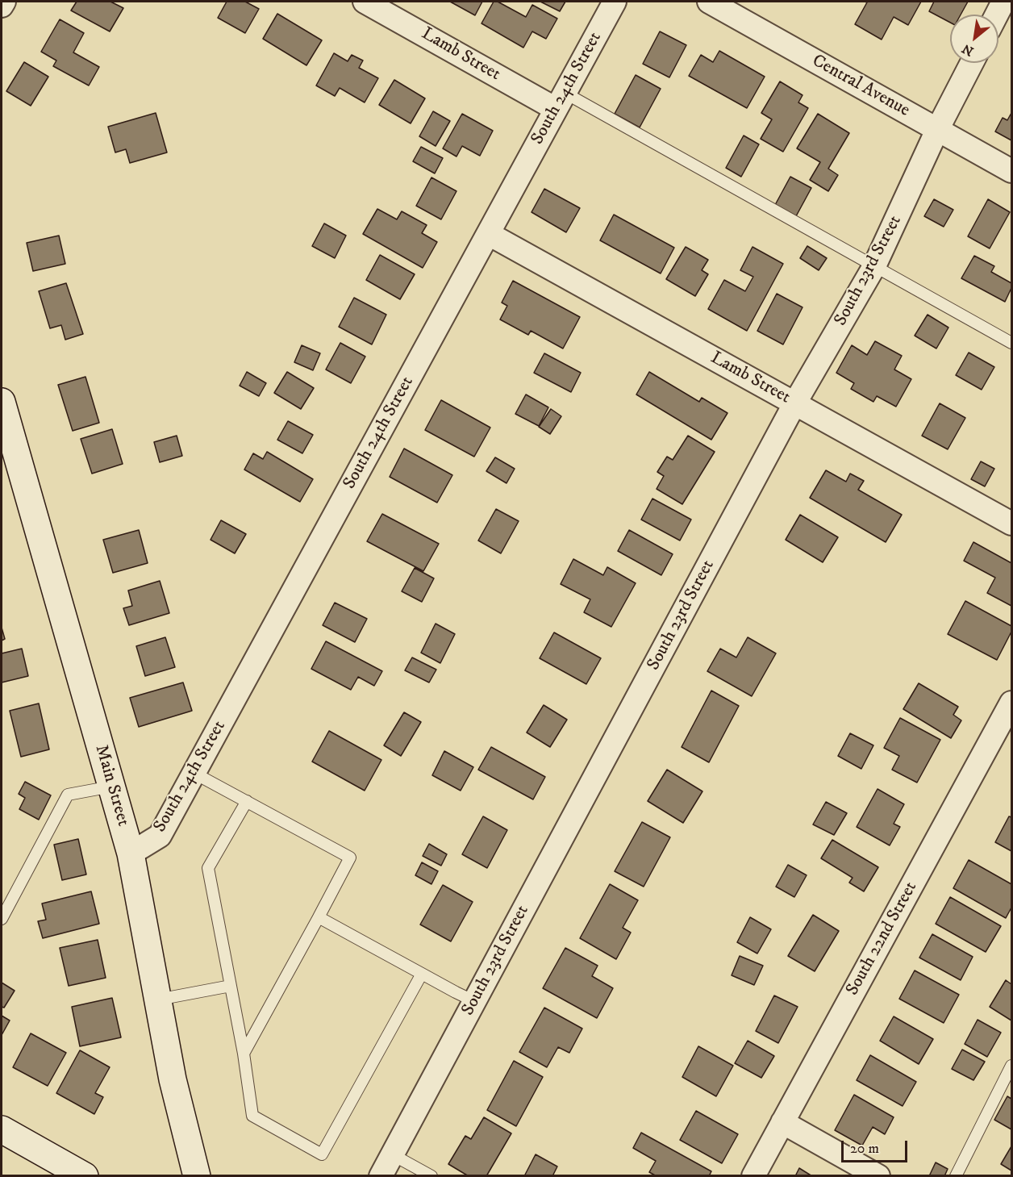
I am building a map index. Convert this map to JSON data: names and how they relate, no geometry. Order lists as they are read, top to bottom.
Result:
{
  "streets": {
    "main road": ["Main Street"],
    "street": [
      "Lamb Street",
      "Central Avenue",
      "South 24th Street",
      "South 23rd Street",
      "South 22nd Street"
    ]
  },
  "crossings": [
    ["Lamb Street", "South 24th Street"],
    ["Lamb Street", "South 23rd Street"],
    ["Central Avenue", "South 23rd Street"],
    ["South 24th Street", "Main Street"]
  ],
  "scale_bar": "20 m",
  "north": "bottom left"
}
